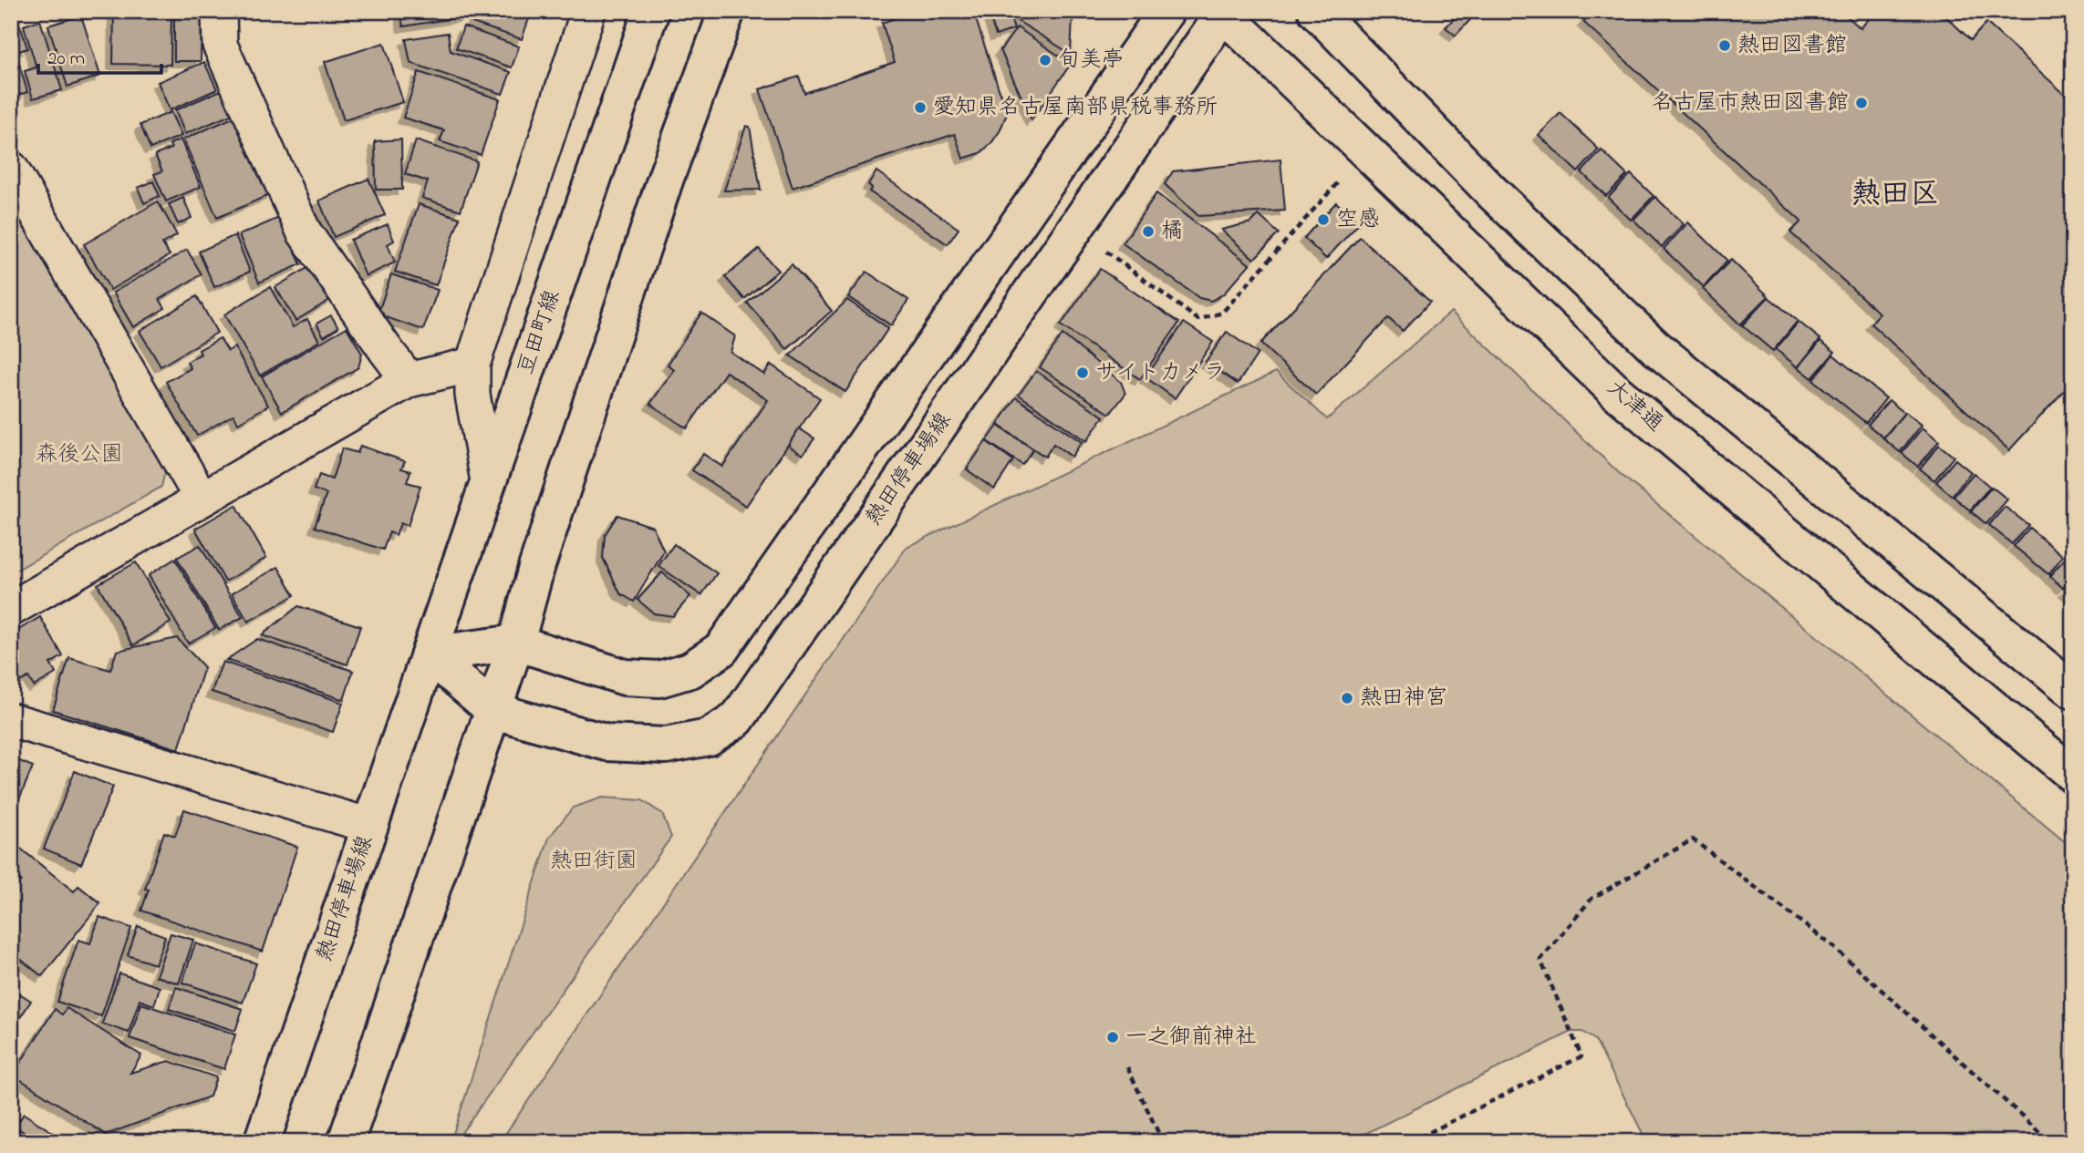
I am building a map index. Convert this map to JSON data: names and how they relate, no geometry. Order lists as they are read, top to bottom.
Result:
{
  "streets": {
    "main road": ["豆田町線", "大津通", "熱田停車場線"]
  },
  "crossings": [
    ["豆田町線", "熱田停車場線"],
    ["大津通", "熱田停車場線"]
  ],
  "districts": ["熱田区"],
  "parks": ["森後公園", "熱田街園"],
  "places": [
    "熱田図書館",
    "旬美亭",
    "名古屋市熱田図書館",
    "愛知県名古屋南部県税事務所",
    "空感",
    "橘",
    "サイトカメラ",
    "熱田神宮",
    "一之御前神社"
  ],
  "scale_bar": "20 m"
}
